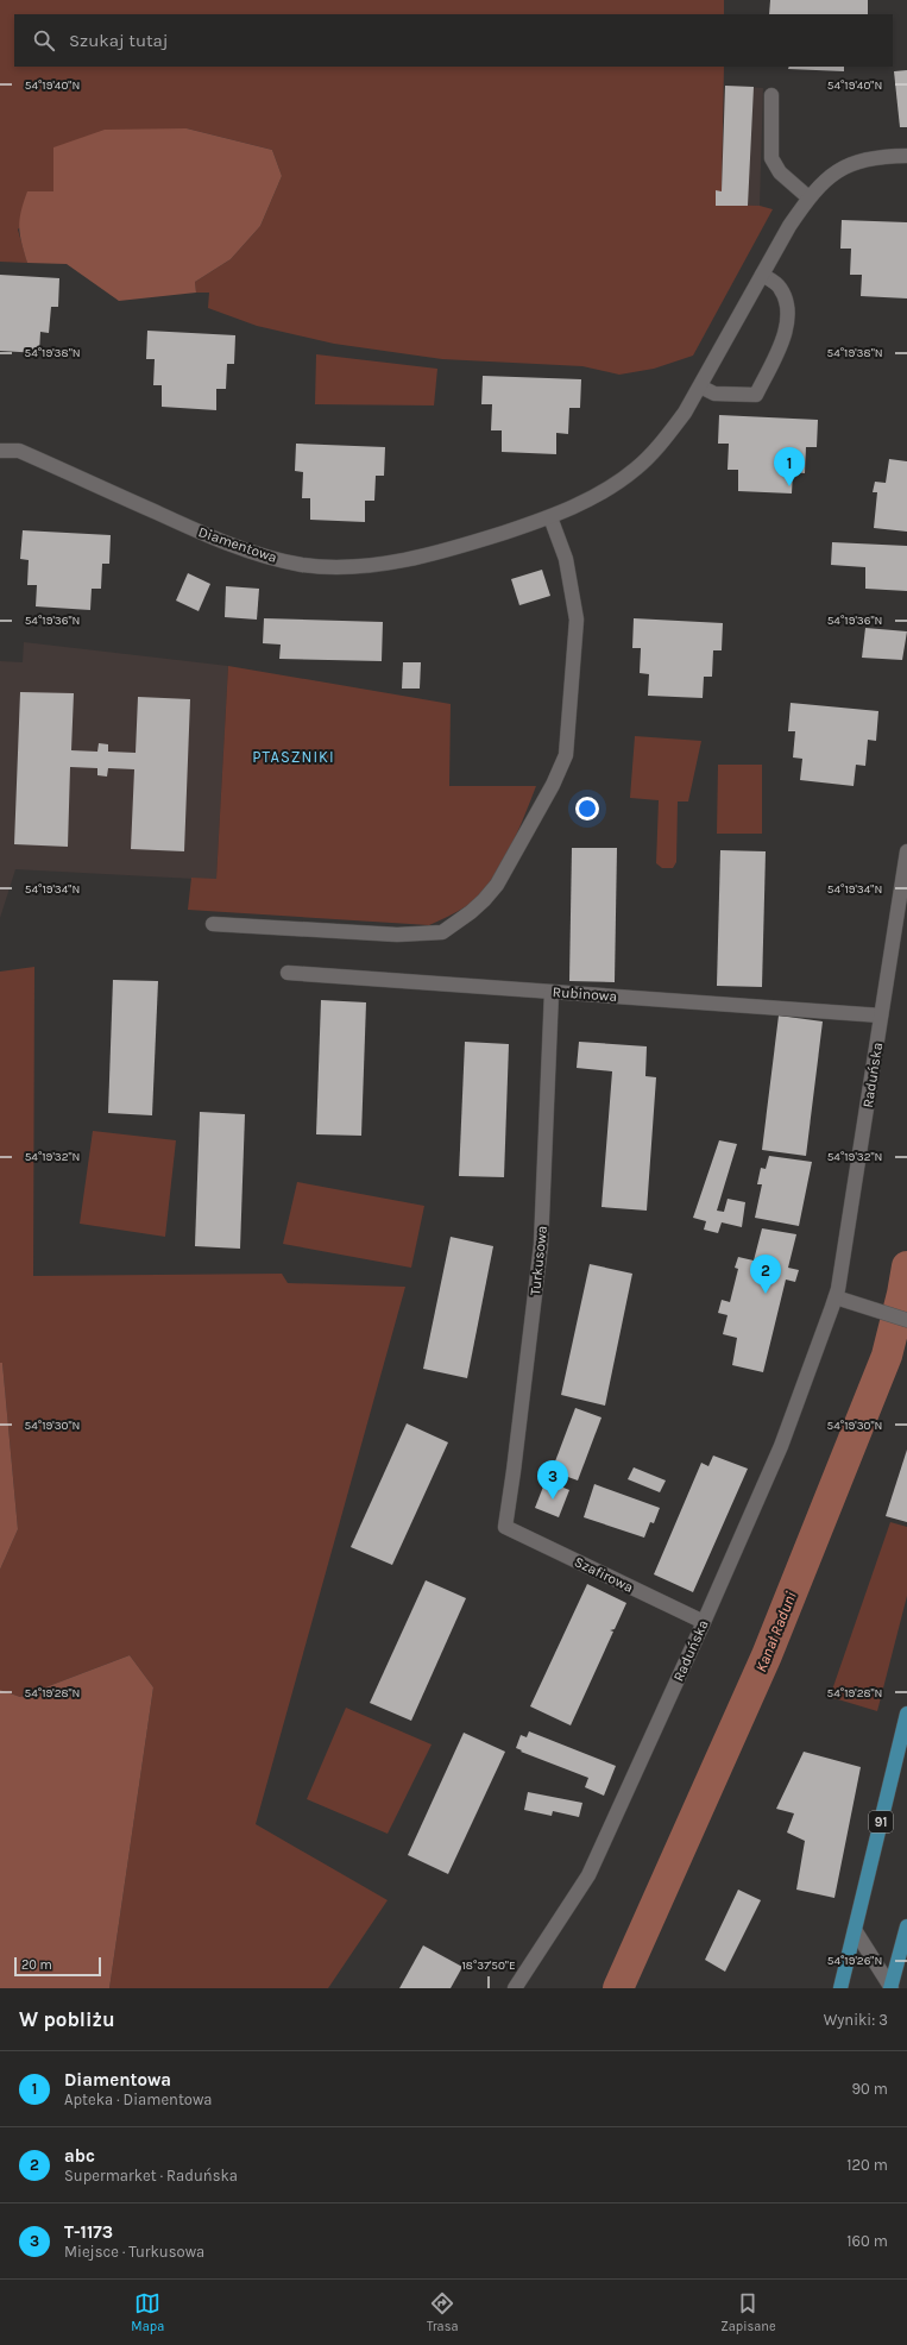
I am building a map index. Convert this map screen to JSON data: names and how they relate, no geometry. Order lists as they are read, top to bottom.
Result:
{
  "streets": {
    "main road": ["91"],
    "street": [
      "Diamentowa",
      "Rubinowa",
      "Raduńska",
      "Turkusowa",
      "Szafirowa"
    ]
  },
  "crossings": [
    ["Rubinowa", "Raduńska"],
    ["Rubinowa", "Turkusowa"],
    ["Raduńska", "Szafirowa"],
    ["Turkusowa", "Szafirowa"]
  ],
  "districts": ["PTASZNIKI"],
  "water": ["Kanał Raduni"],
  "scale_bar": "20 m",
  "page": {
    "search": "Szukaj tutaj",
    "pins": ["1", "2", "3"],
    "scale": "20 m",
    "heading": ["W pobliżu", "Wyniki: 3"],
    "list": [
      {
        "mark": "1",
        "name": "Diamentowa",
        "note": "Apteka · Diamentowa",
        "value": "90 m"
      },
      {
        "mark": "2",
        "name": "abc",
        "note": "Supermarket · Raduńska",
        "value": "120 m"
      },
      {
        "mark": "3",
        "name": "T-1173",
        "note": "Miejsce · Turkusowa",
        "value": "160 m"
      }
    ],
    "nav": ["Mapa", "Trasa", "Zapisane"]
  },
  "coordinates": [
    "54°19'40\"N",
    "54°19'38\"N",
    "54°19'36\"N",
    "54°19'34\"N",
    "54°19'32\"N",
    "54°19'30\"N",
    "54°19'28\"N",
    "54°19'26\"N",
    "18°37'50\"E"
  ]
}
